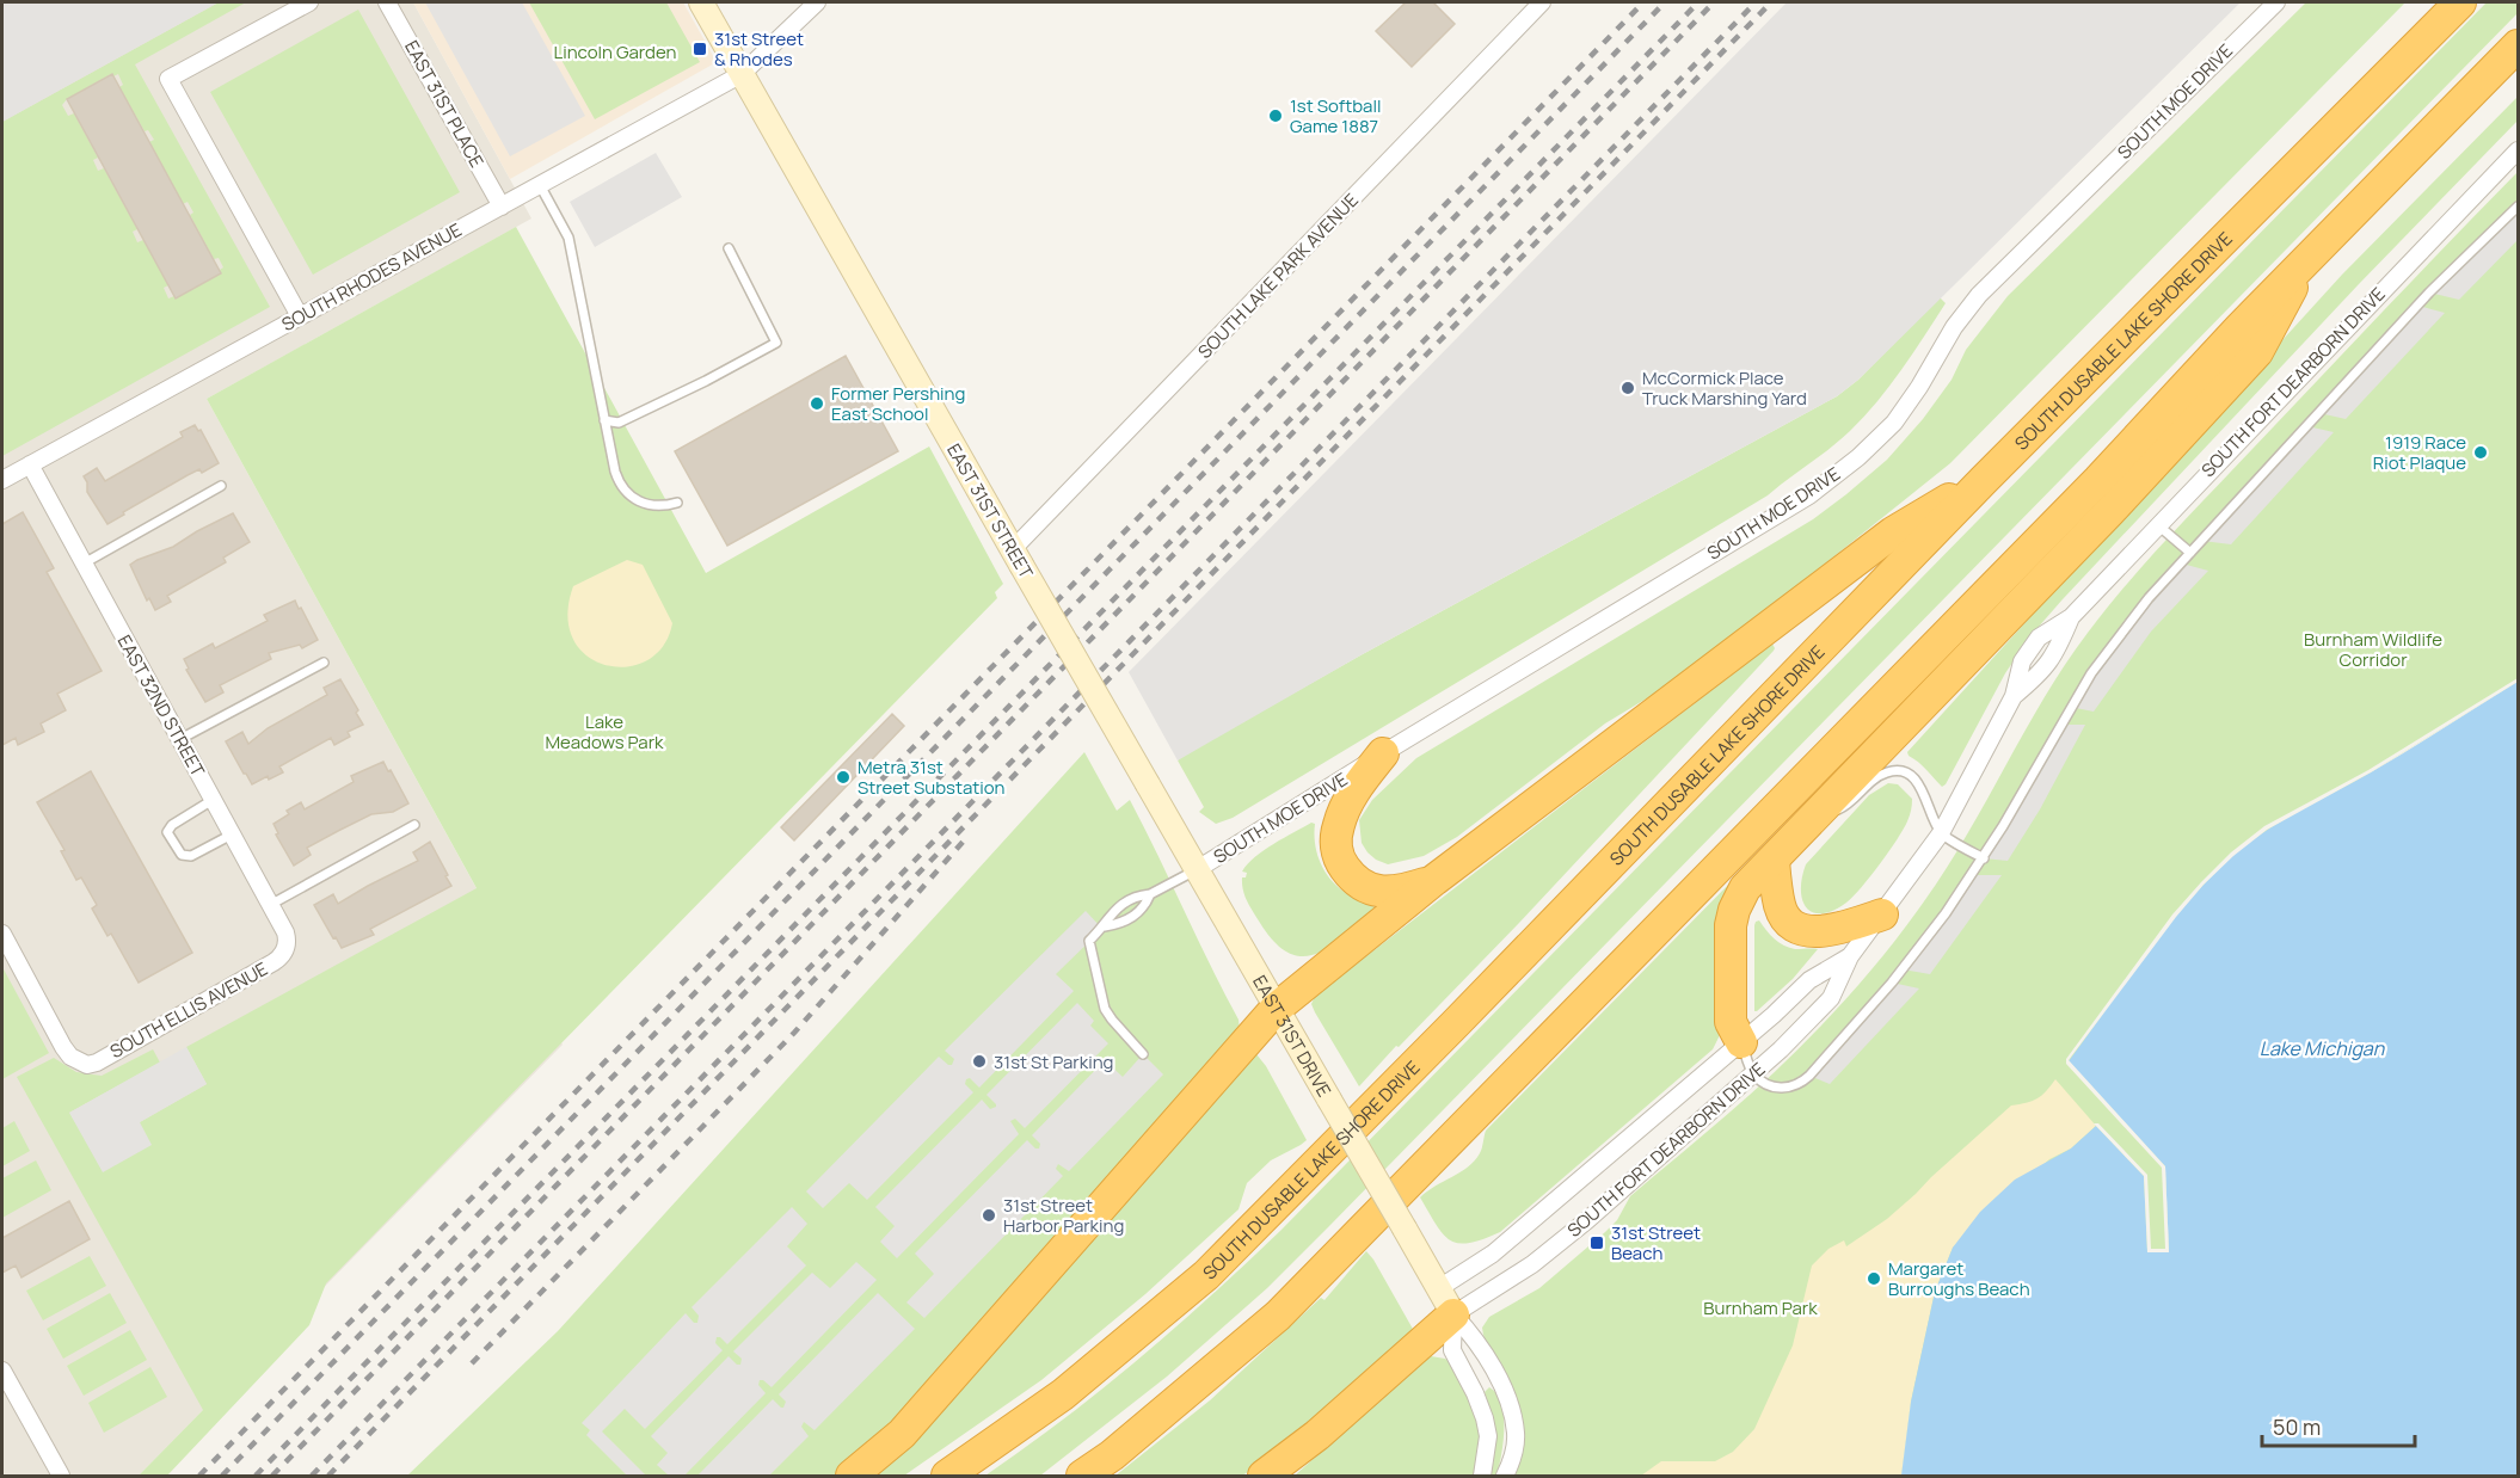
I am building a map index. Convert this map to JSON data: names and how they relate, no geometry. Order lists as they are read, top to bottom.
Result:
{
  "streets": {
    "highway": ["SOUTH DUSABLE LAKE SHORE DRIVE"],
    "main road": ["EAST 31ST STREET", "EAST 31ST DRIVE"],
    "street": [
      "SOUTH MOE DRIVE",
      "EAST 31ST PLACE",
      "SOUTH LAKE PARK AVENUE",
      "SOUTH RHODES AVENUE",
      "SOUTH FORT DEARBORN DRIVE",
      "EAST 32ND STREET",
      "SOUTH ELLIS AVENUE"
    ]
  },
  "crossings": [
    ["SOUTH MOE DRIVE", "EAST 31ST STREET"],
    ["SOUTH MOE DRIVE", "EAST 31ST DRIVE"],
    ["EAST 31ST PLACE", "SOUTH RHODES AVENUE"],
    ["SOUTH LAKE PARK AVENUE", "EAST 31ST STREET"],
    ["SOUTH RHODES AVENUE", "EAST 31ST STREET"],
    ["SOUTH RHODES AVENUE", "EAST 32ND STREET"],
    ["SOUTH FORT DEARBORN DRIVE", "EAST 31ST DRIVE"],
    ["EAST 31ST STREET", "EAST 31ST DRIVE"],
    ["EAST 32ND STREET", "SOUTH ELLIS AVENUE"]
  ],
  "water": ["Lake Michigan"],
  "parks": [
    "Lincoln Garden",
    "Burnham Wildlife Corridor",
    "Lake Meadows Park",
    "Burnham Park"
  ],
  "places": {
    "transit": ["31st Street & Rhodes", "31st Street Beach"],
    "other": [
      "1st Softball Game 1887",
      "McCormick Place Truck Marshing Yard",
      "Former Pershing East School",
      "1919 Race Riot Plaque",
      "Metra 31st Street Substation",
      "31st St Parking",
      "31st Street Harbor Parking",
      "Margaret Burroughs Beach"
    ]
  },
  "scale_bar": "50 m"
}
